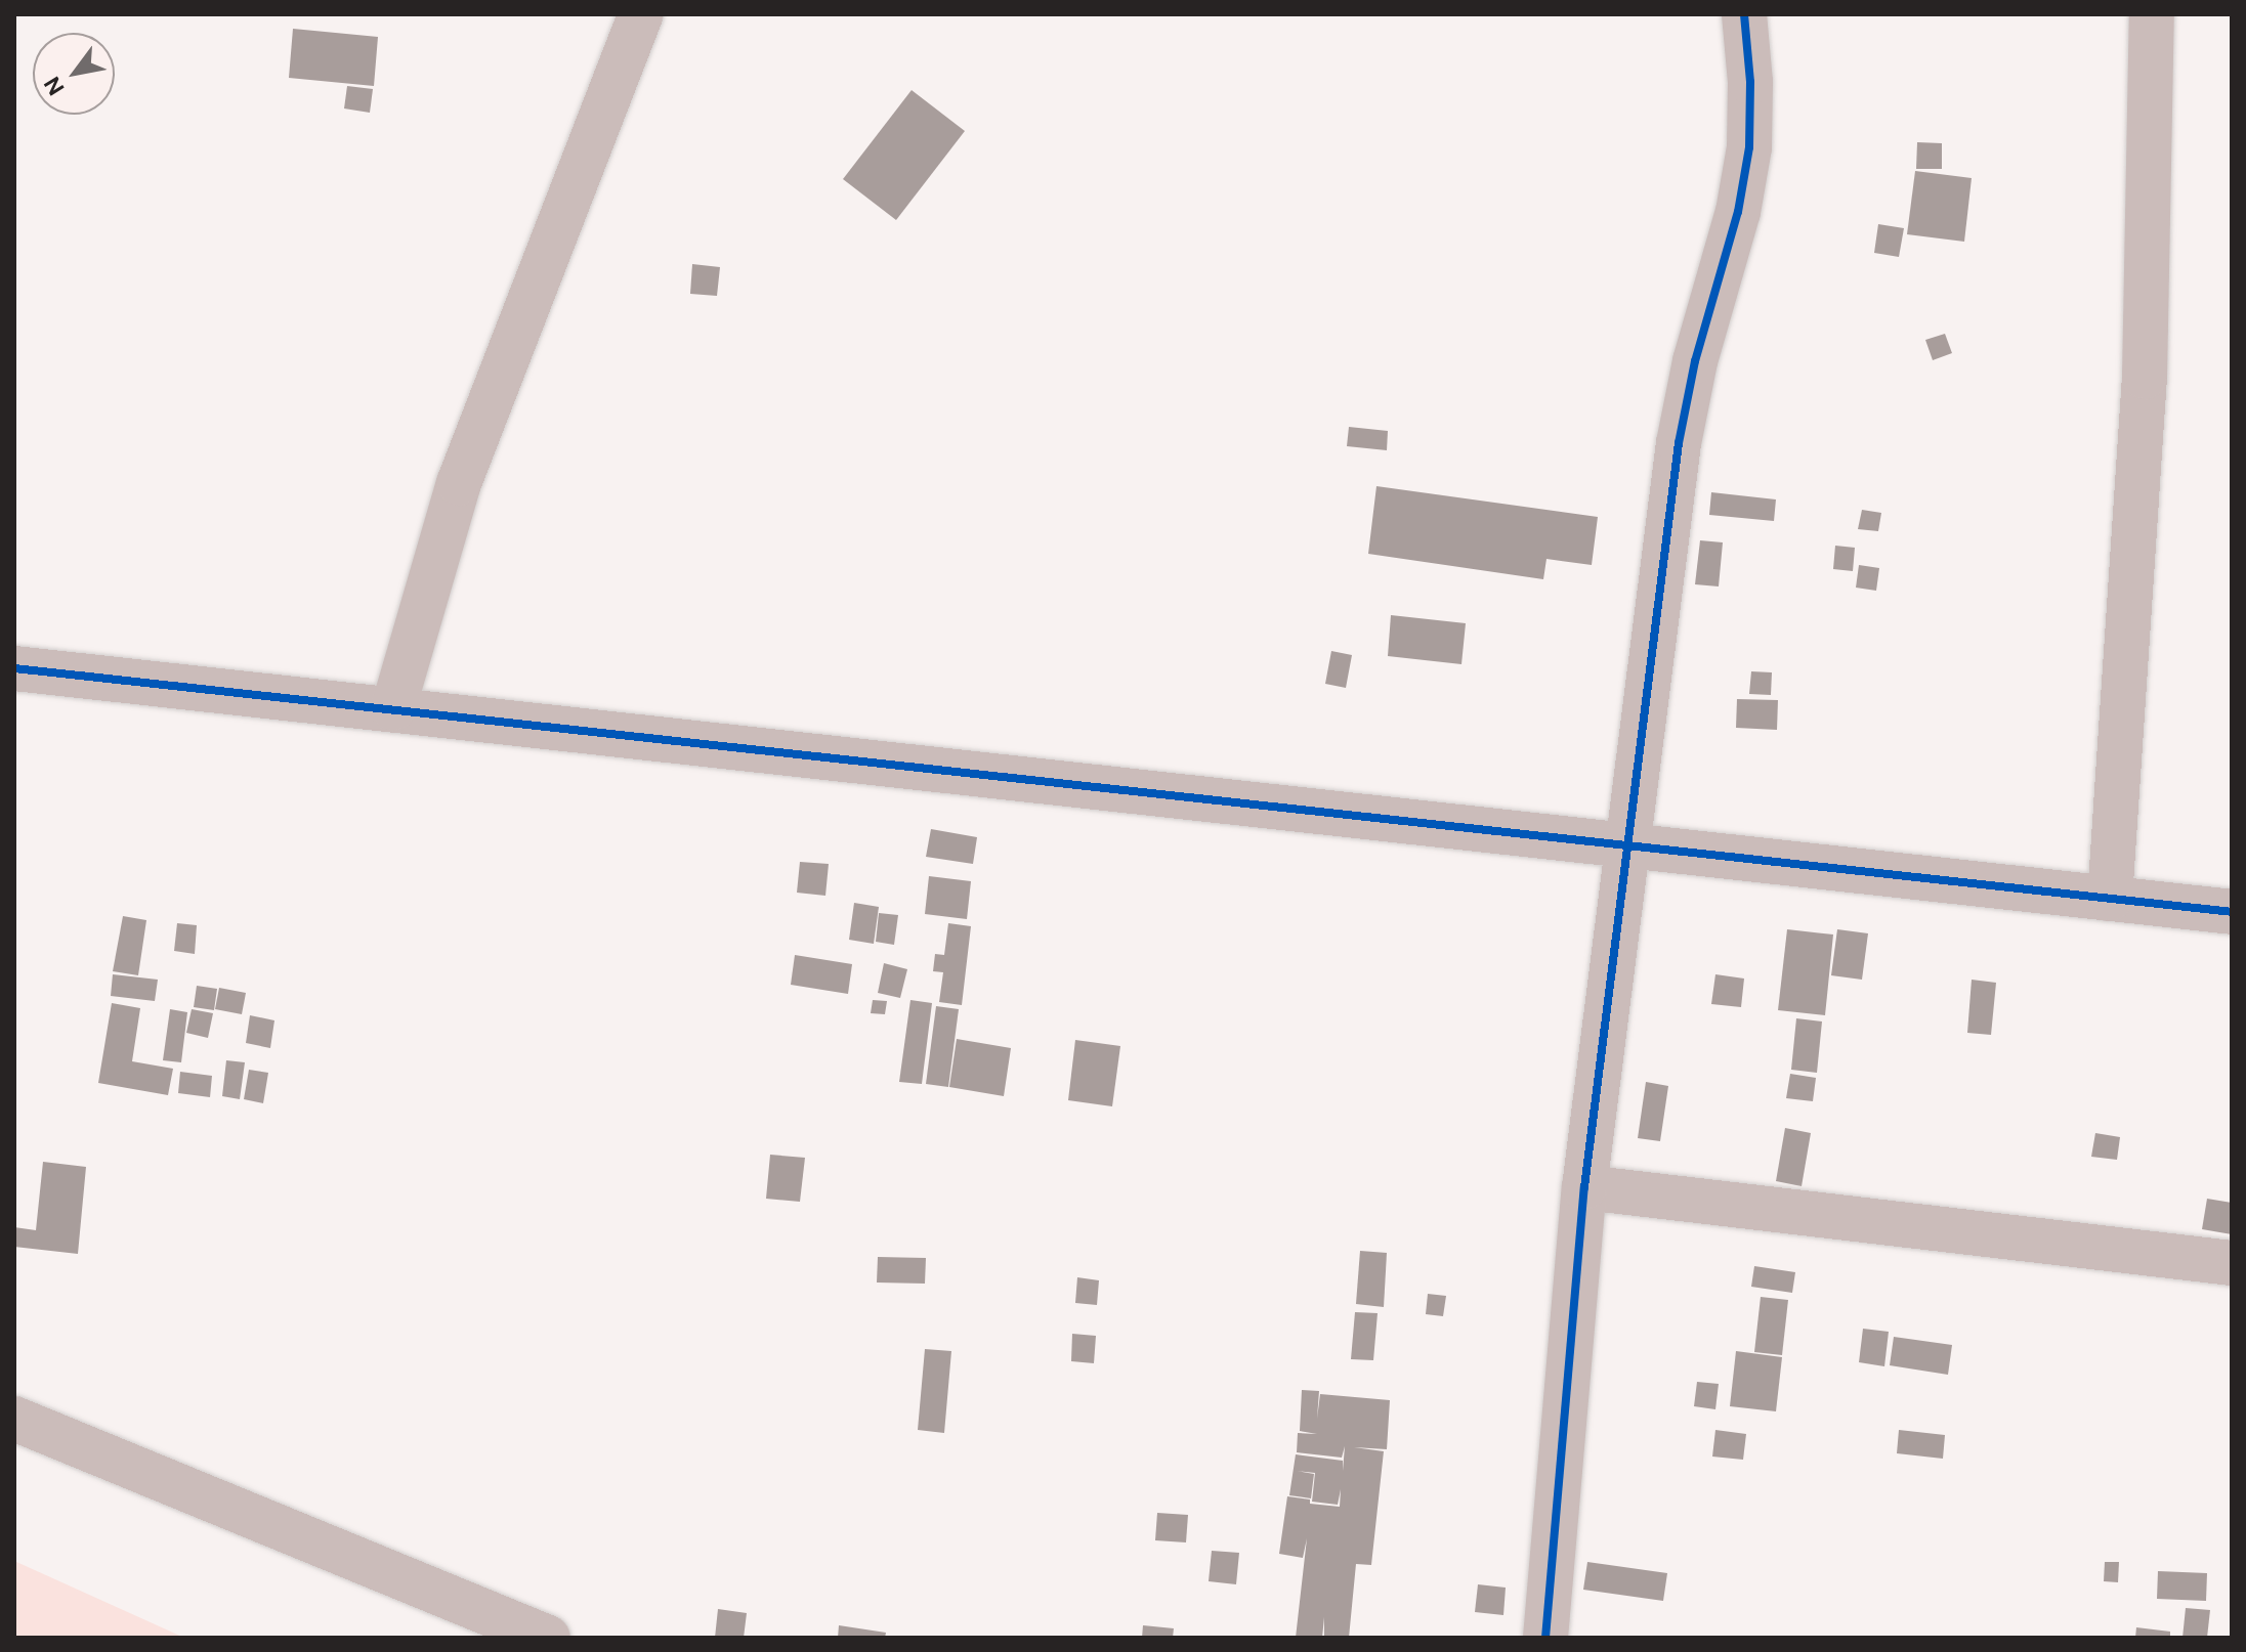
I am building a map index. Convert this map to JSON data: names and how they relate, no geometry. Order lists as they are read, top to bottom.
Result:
{
  "north": "bottom left"
}
